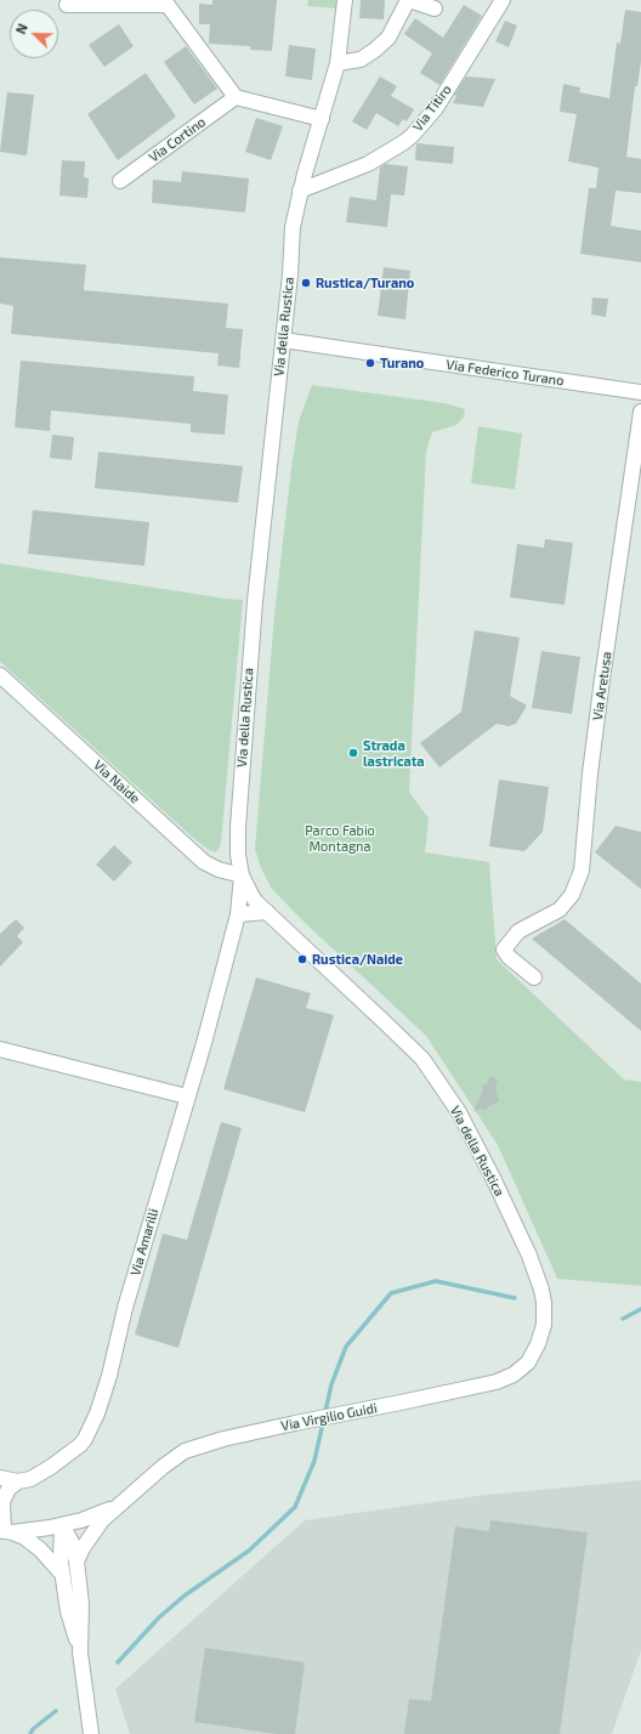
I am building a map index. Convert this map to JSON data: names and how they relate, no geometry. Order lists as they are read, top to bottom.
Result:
{
  "streets": {
    "street": [
      "Via Titiro",
      "Via Cortino",
      "Via della Rustica",
      "Via Federico Turano",
      "Via Aretusa",
      "Via Naide",
      "Via Amarilli",
      "Via Virgilio Guidi"
    ]
  },
  "crossings": [
    ["Via Titiro", "Via della Rustica"],
    ["Via della Rustica", "Via Federico Turano"],
    ["Via della Rustica", "Via Naide"],
    ["Via della Rustica", "Via Amarilli"],
    ["Via della Rustica", "Via Virgilio Guidi"],
    ["Via Naide", "Via Amarilli"]
  ],
  "parks": ["Parco Fabio Montagna"],
  "places": [
    "Rustica/Turano",
    "Turano",
    "Strada lastricata",
    "Rustica/Naide"
  ],
  "north": "top left"
}
